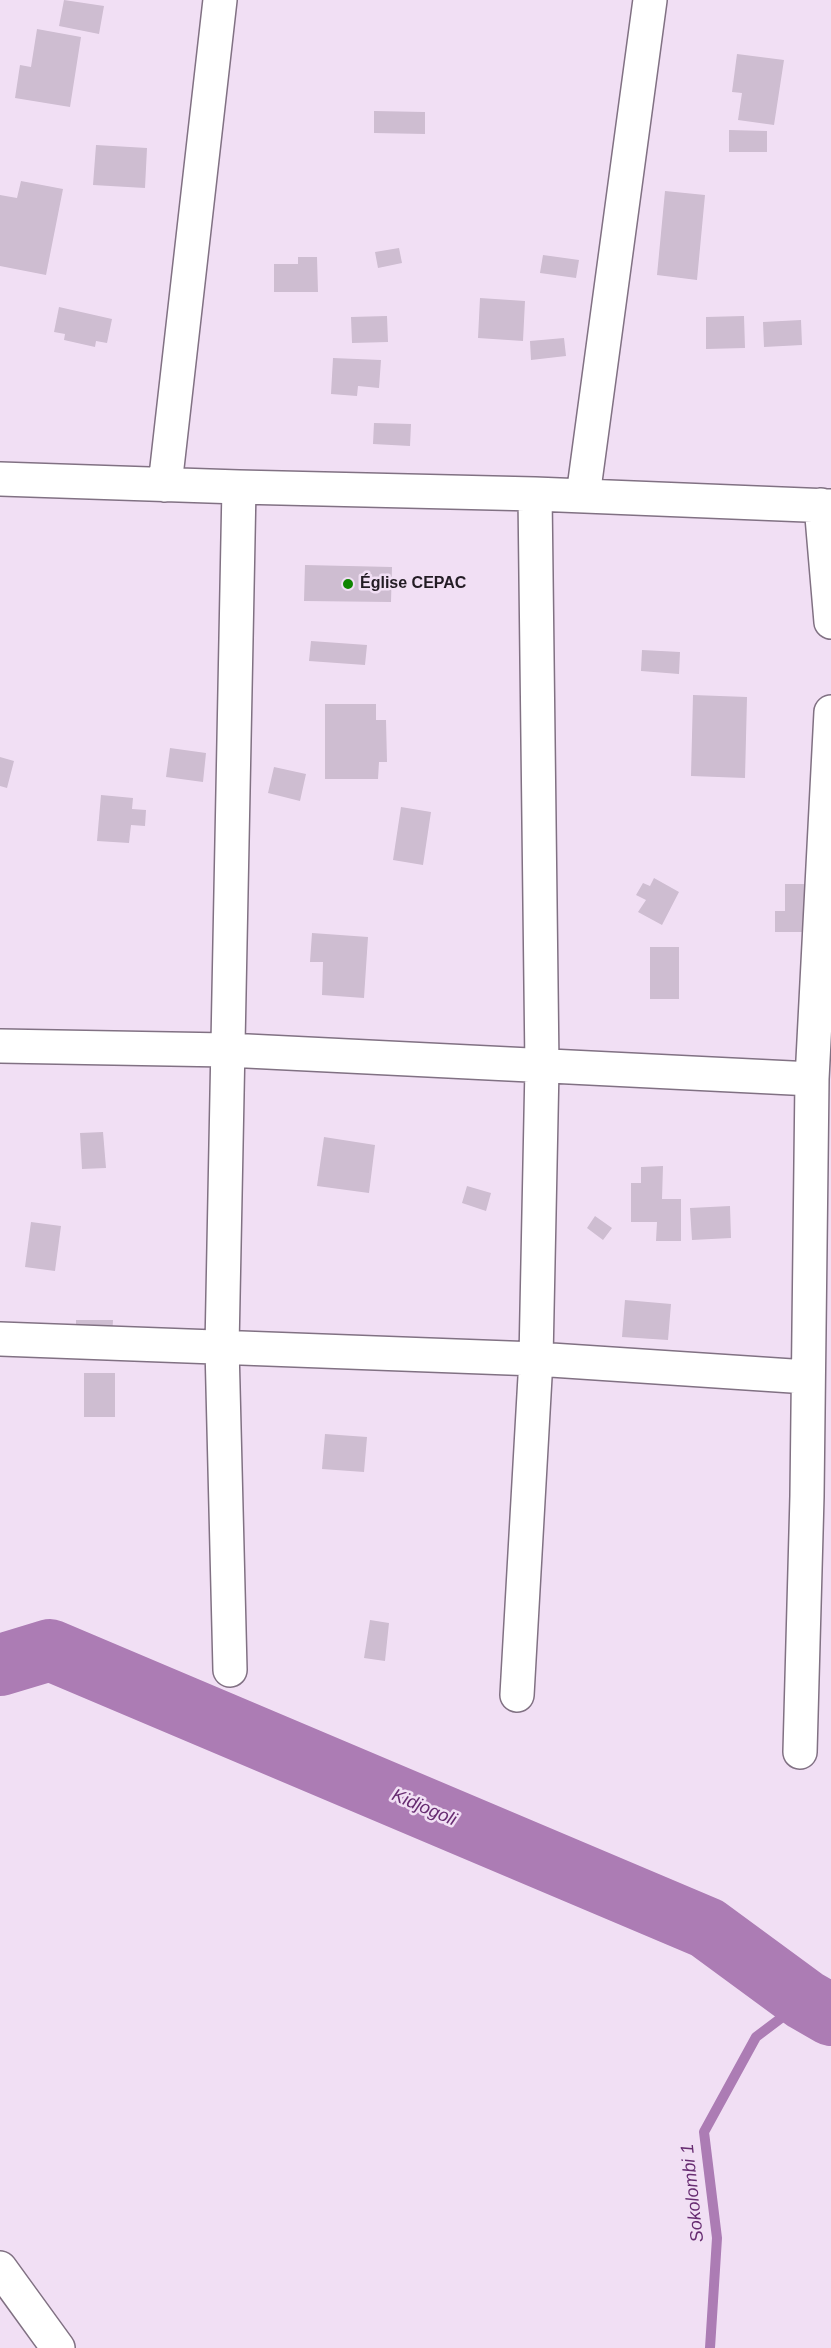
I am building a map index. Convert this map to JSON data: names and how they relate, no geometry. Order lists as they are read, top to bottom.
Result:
{
  "water": ["Kidjogoli", "Sokolombi 1"],
  "places": ["Église CEPAC"]
}
